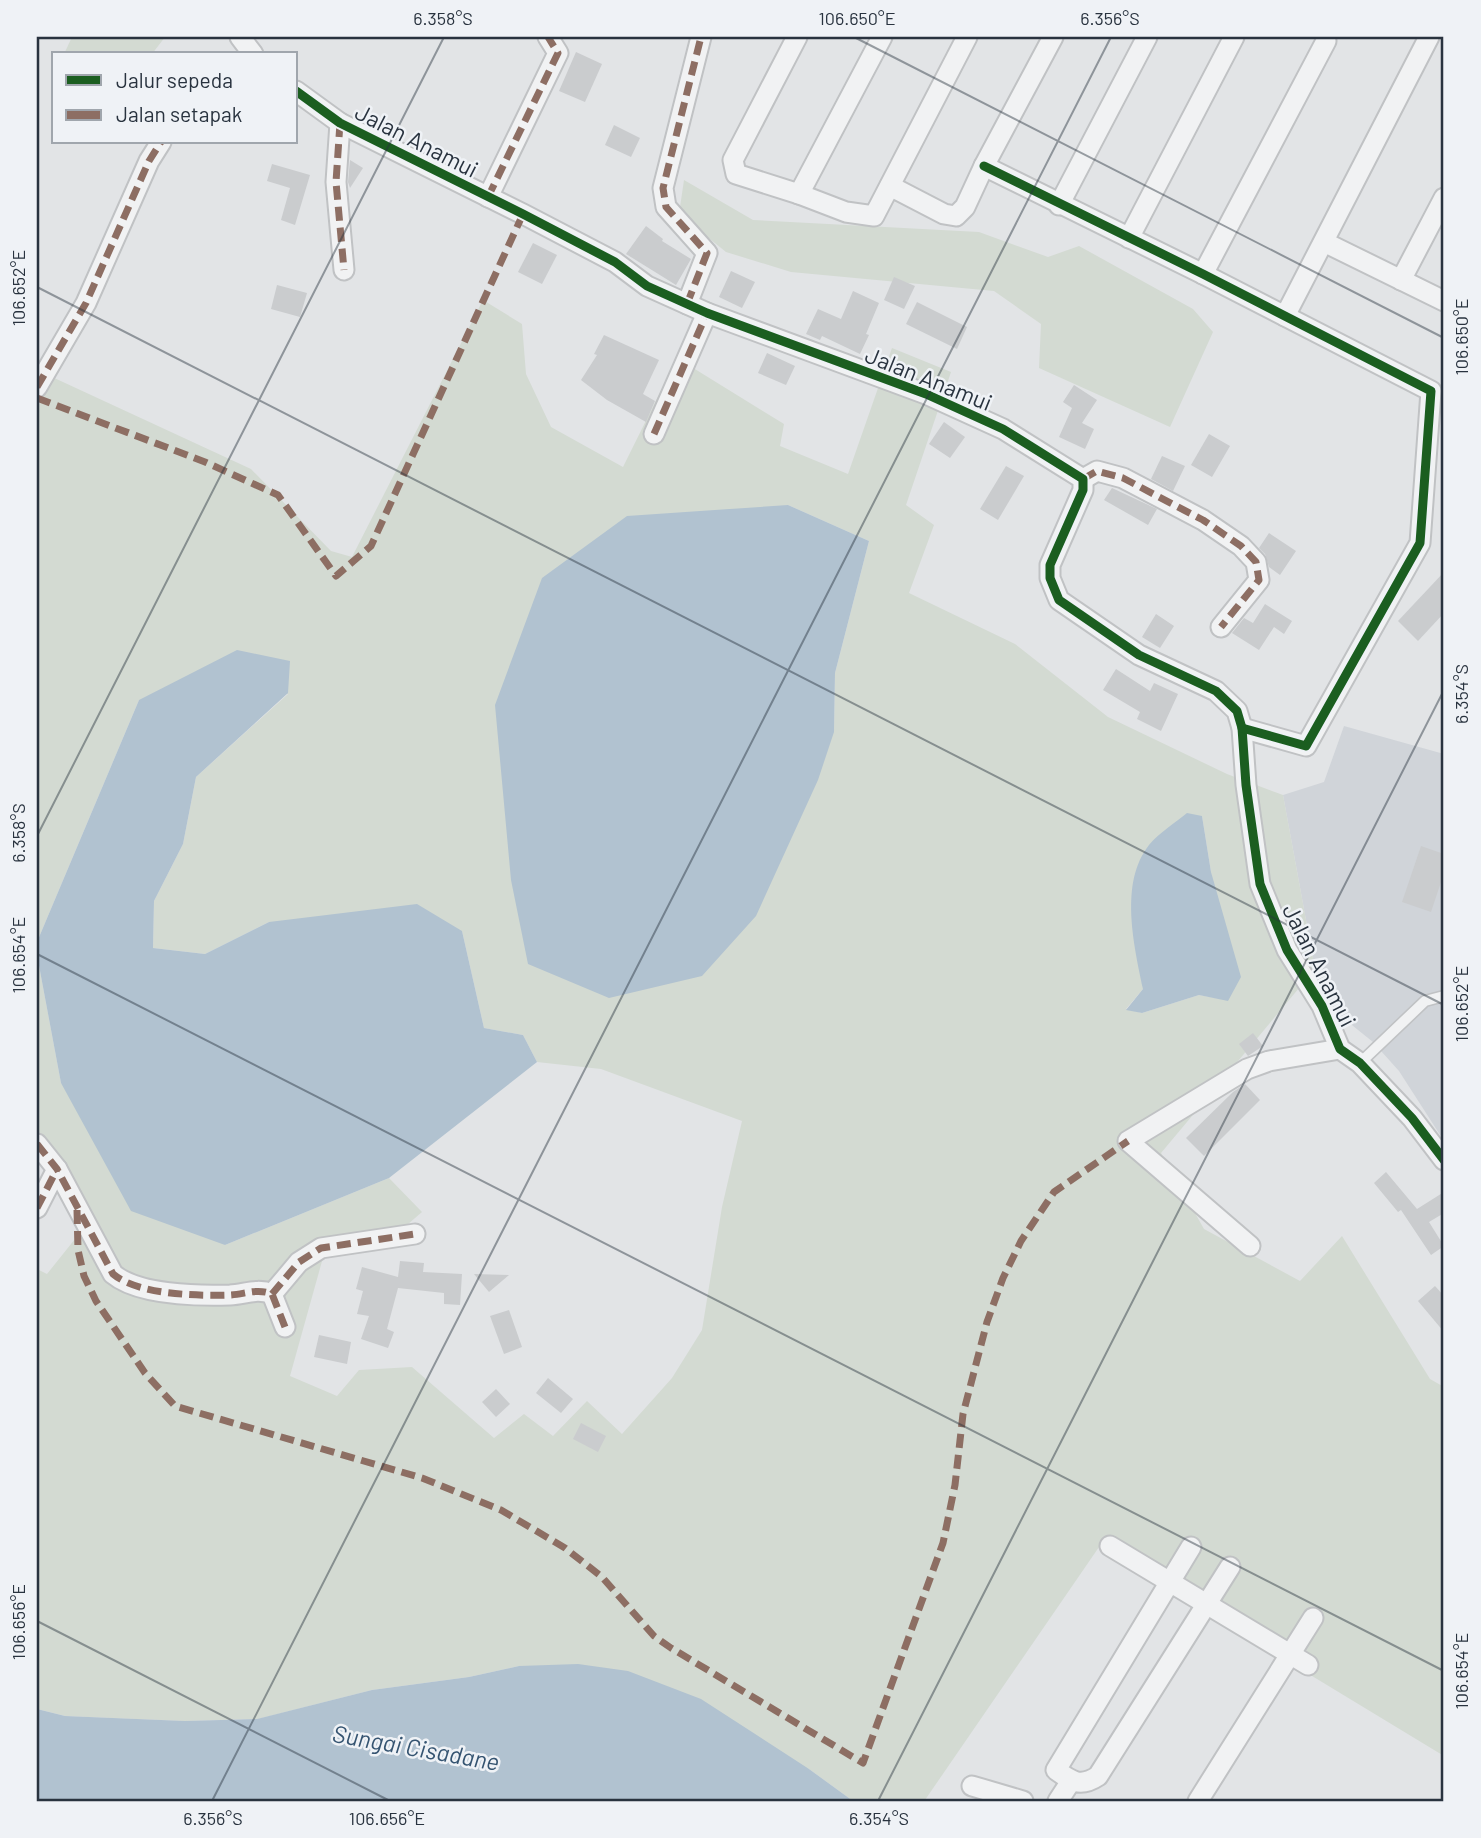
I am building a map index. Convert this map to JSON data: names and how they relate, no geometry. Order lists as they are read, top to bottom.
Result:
{
  "streets": {
    "street": ["Jalan Anamui"]
  },
  "water": ["Sungai Cisadane"],
  "legend": ["Jalur sepeda", "Jalan setapak"],
  "coordinates": [
    "6.358°S",
    "106.650°E",
    "6.356°S",
    "106.652°E",
    "6.354°S",
    "106.654°E",
    "106.656°E"
  ]
}
